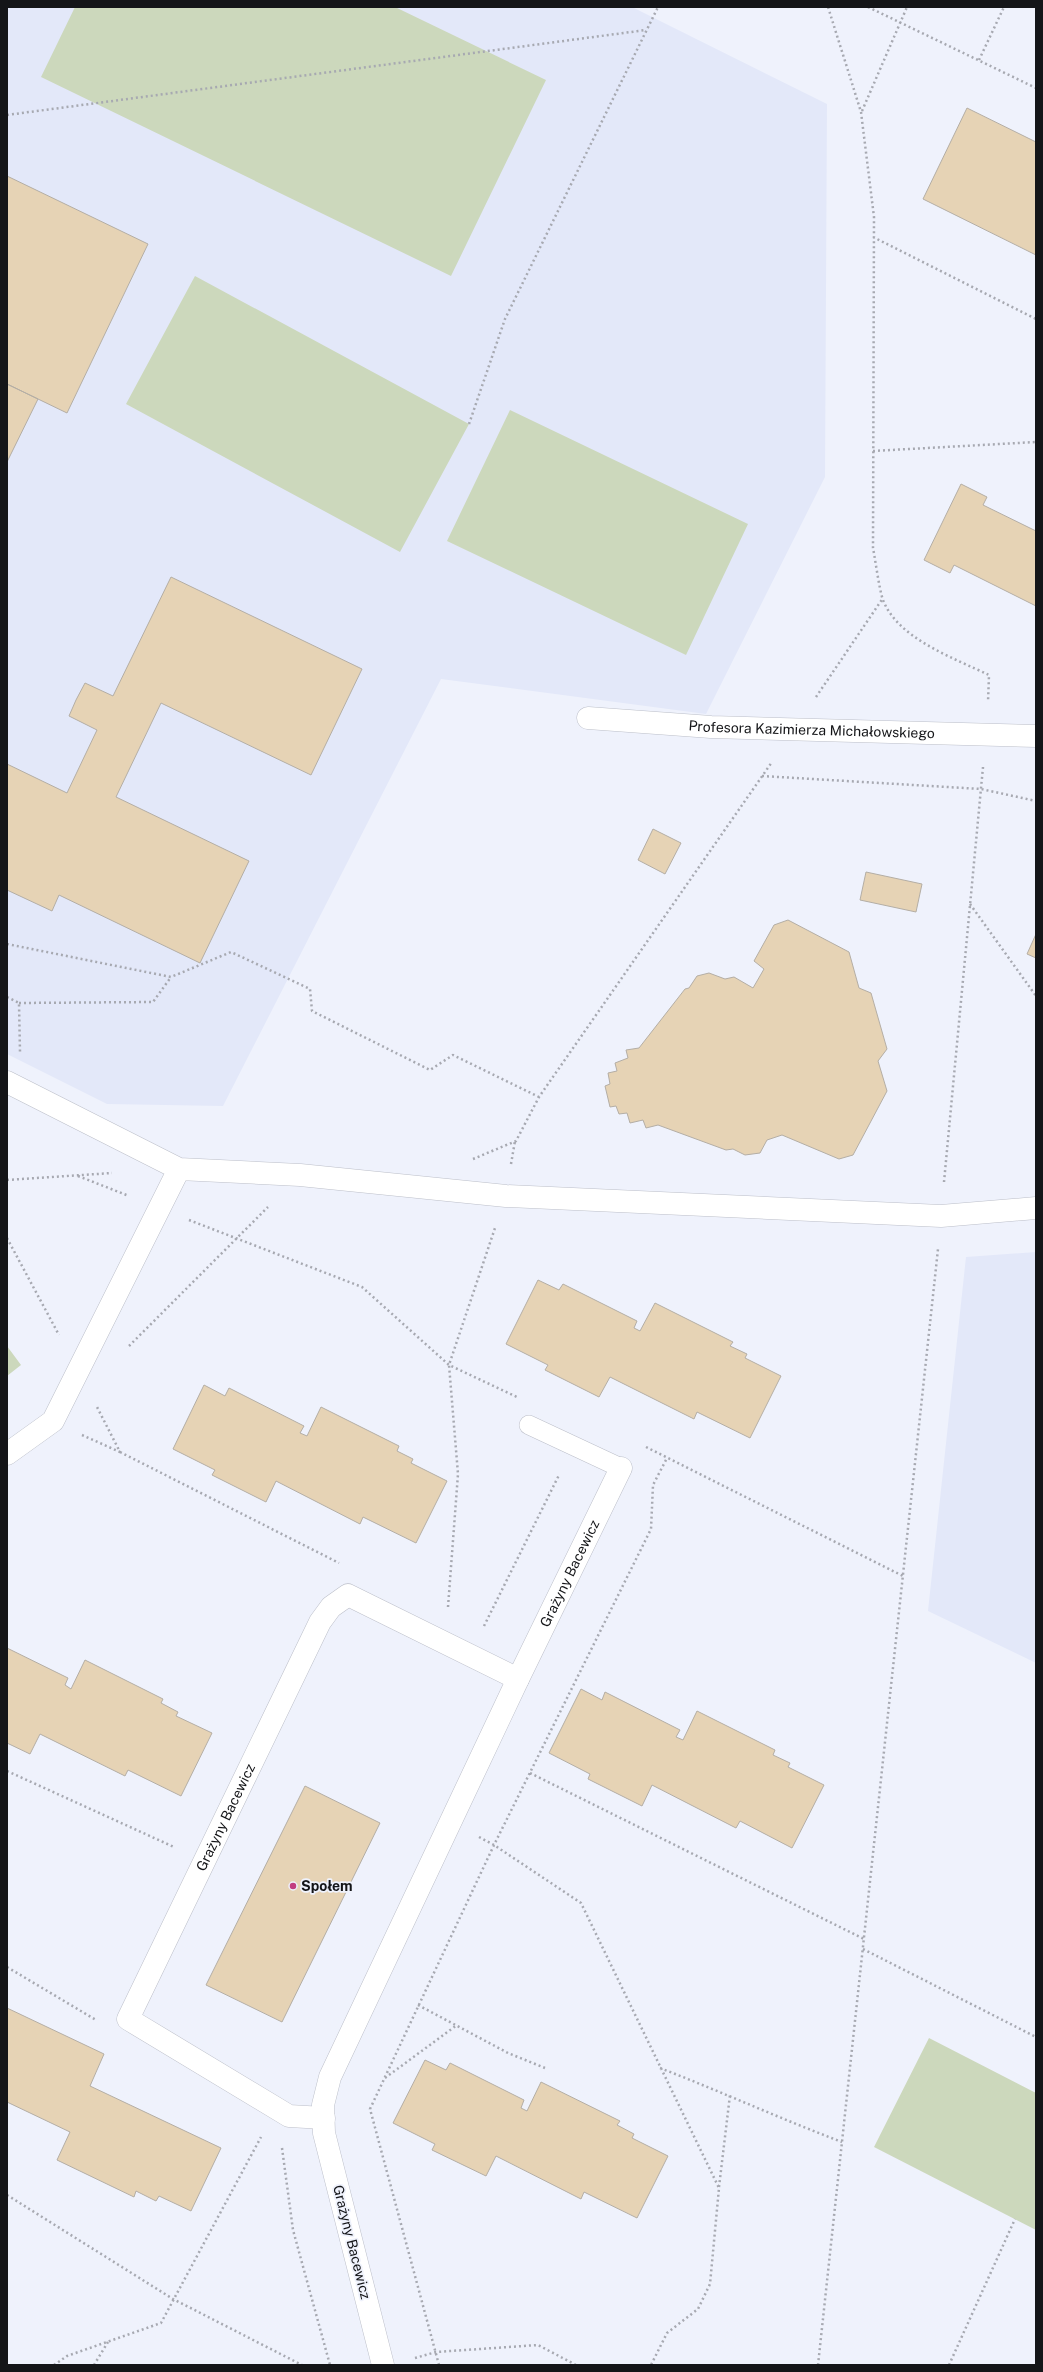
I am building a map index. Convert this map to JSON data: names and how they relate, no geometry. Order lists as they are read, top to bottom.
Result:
{
  "streets": {
    "street": ["Profesora Kazimierza Michałowskiego", "Grażyny Bacewicz"]
  },
  "places": ["Społem"]
}
